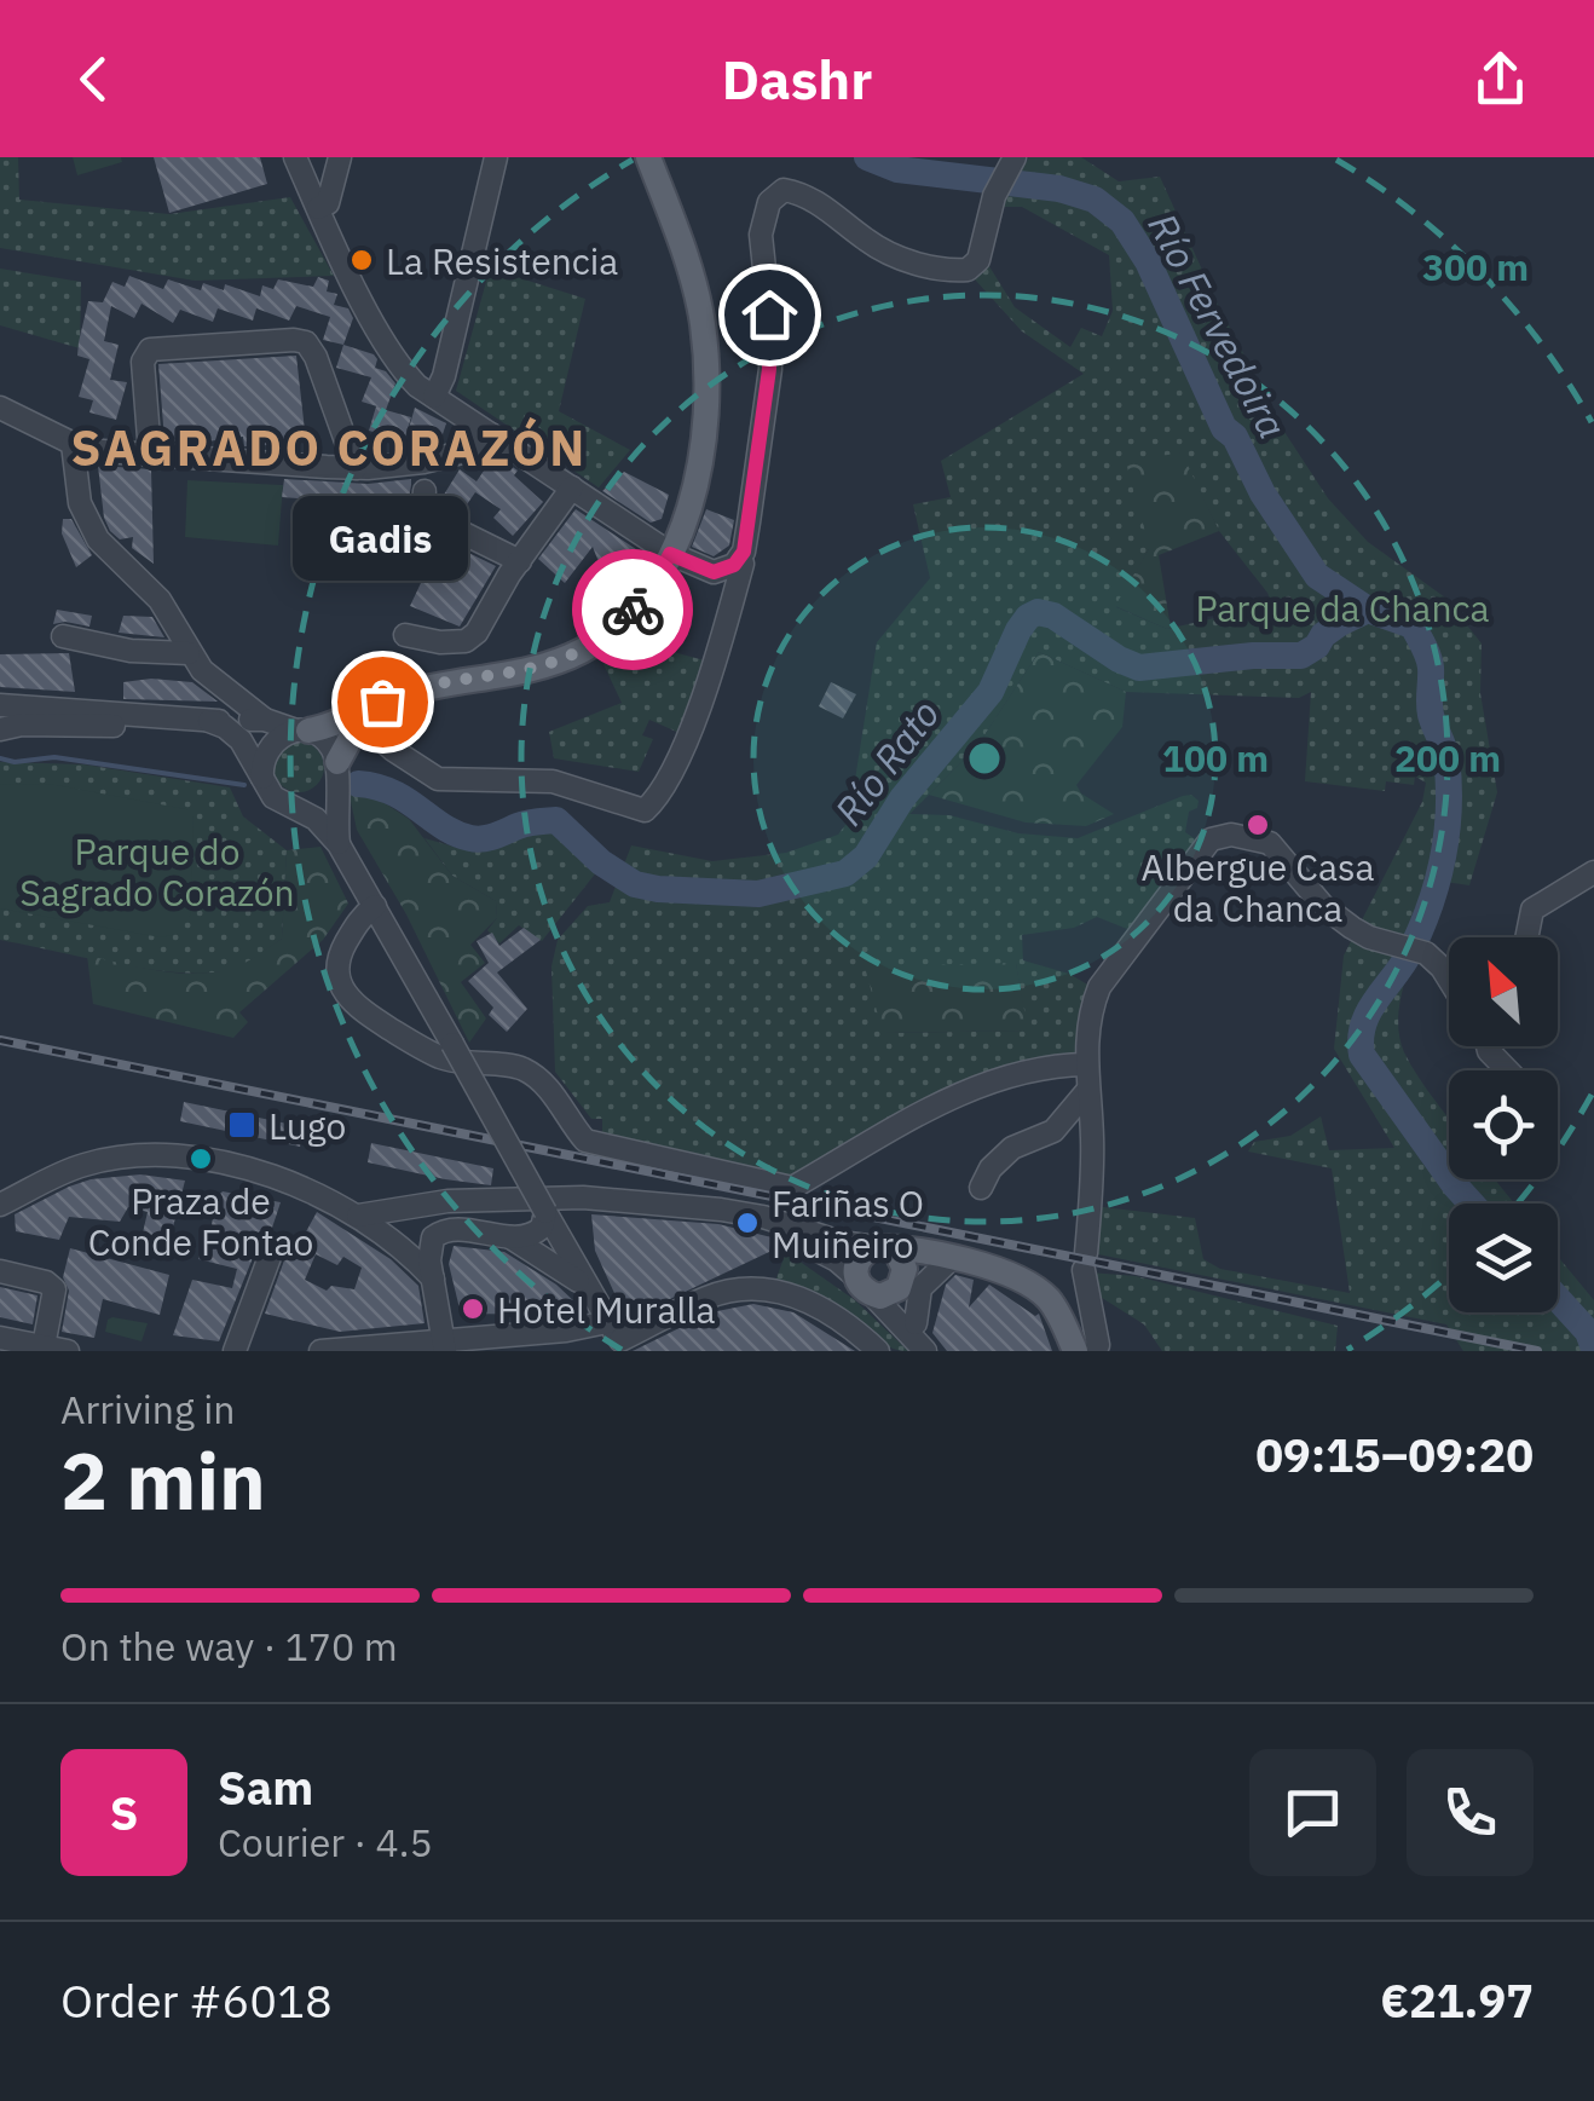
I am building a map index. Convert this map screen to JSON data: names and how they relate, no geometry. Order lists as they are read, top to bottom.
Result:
{
  "districts": ["SAGRADO CORAZÓN"],
  "water": ["Río Fervedoira", "Río Rato"],
  "parks": ["Parque da Chanca", "Parque do Sagrado Corazón"],
  "places": {
    "other": [
      "La Resistencia",
      "Gadis",
      "Albergue Casa da Chanca",
      "Praza de Conde Fontao",
      "Fariñas O Muiñeiro",
      "Hotel Muralla"
    ],
    "transit": ["Lugo"]
  },
  "north": "top left",
  "page": {
    "header": "Dashr",
    "bubble": "Gadis",
    "heading": ["2 min", "Arriving in", "09:15–09:20"],
    "panel": [
      "Sam",
      "Courier · 4.5",
      "Order #6018",
      "€21.97"
    ],
    "bar": "On the way · 170 m",
    "round": "S"
  },
  "rings": ["300 m", "100 m", "200 m"]
}
